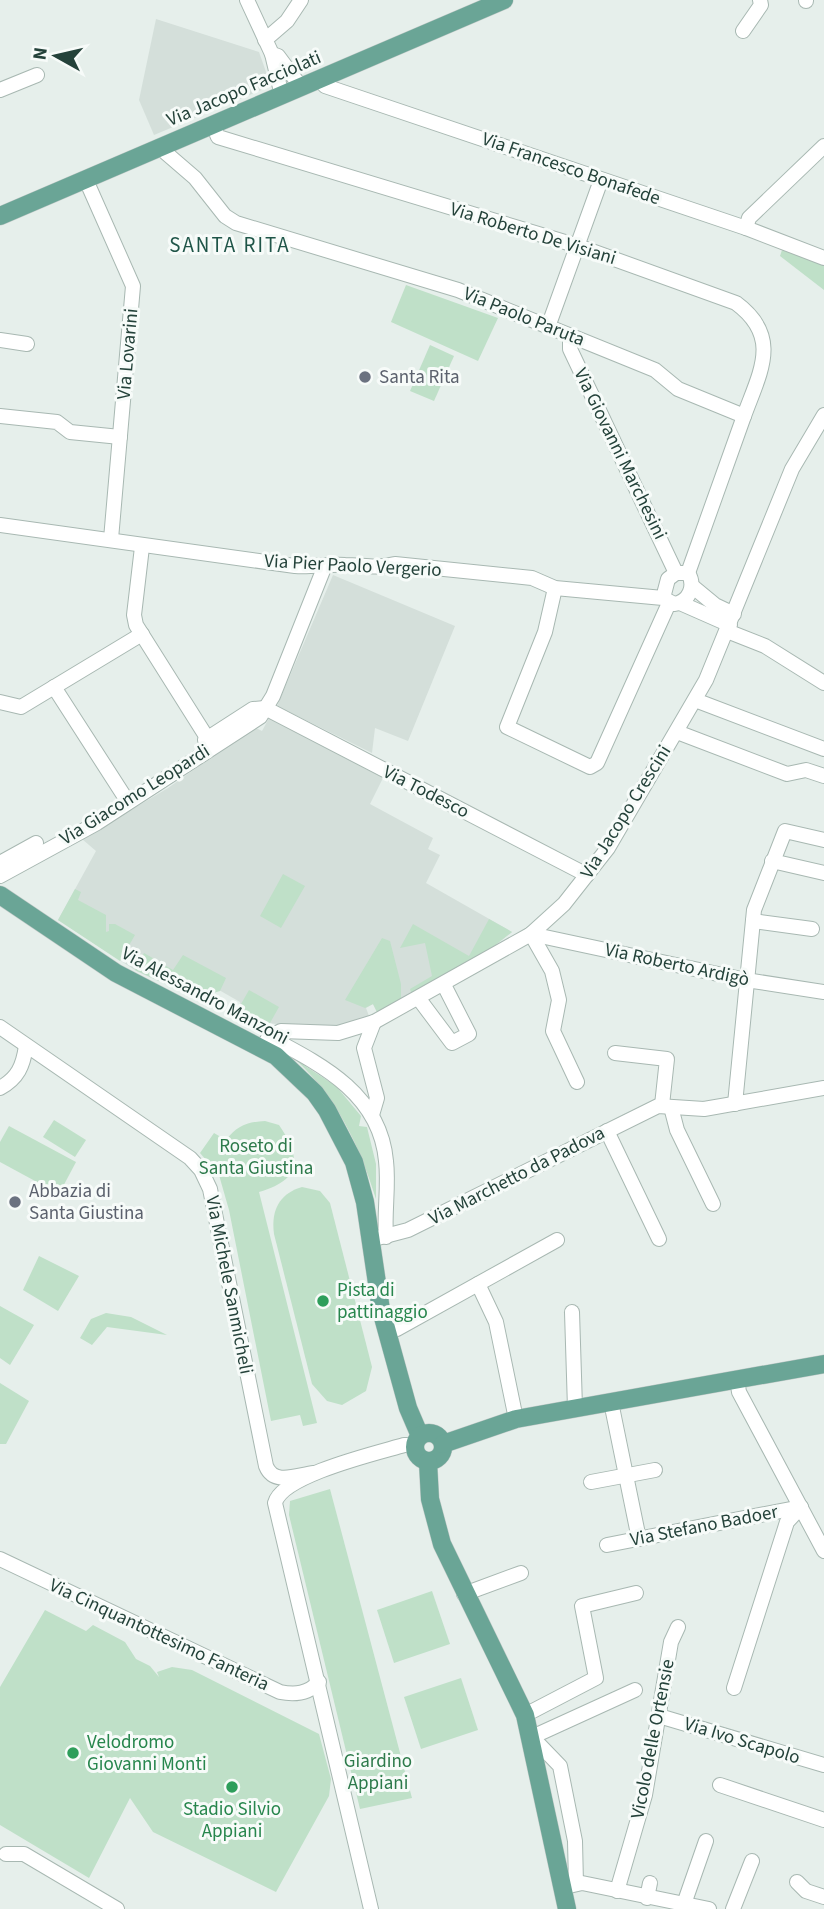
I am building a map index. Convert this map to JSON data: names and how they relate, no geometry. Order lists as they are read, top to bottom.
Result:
{
  "streets": {
    "main road": ["Via Jacopo Facciolati", "Via Alessandro Manzoni"],
    "street": [
      "Via Francesco Bonafede",
      "Via Roberto De Visiani",
      "Via Paolo Paruta",
      "Via Lovarini",
      "Via Giovanni Marchesini",
      "Via Pier Paolo Vergerio",
      "Via Todesco",
      "Via Giacomo Leopardi",
      "Via Jacopo Crescini",
      "Via Roberto Ardigò",
      "Via Marchetto da Padova",
      "Via Michele Sanmicheli",
      "Via Stefano Badoer",
      "Via Cinquantottesimo Fanteria",
      "Vicolo delle Ortensie",
      "Via Ivo Scapolo"
    ]
  },
  "crossings": [
    ["Via Jacopo Facciolati", "Via Francesco Bonafede"],
    ["Via Jacopo Facciolati", "Via Roberto De Visiani"],
    ["Via Jacopo Facciolati", "Via Paolo Paruta"],
    ["Via Jacopo Facciolati", "Via Lovarini"],
    ["Via Roberto De Visiani", "Via Paolo Paruta"],
    ["Via Paolo Paruta", "Via Giovanni Marchesini"],
    ["Via Lovarini", "Via Pier Paolo Vergerio"],
    ["Via Pier Paolo Vergerio", "Via Jacopo Crescini"],
    ["Via Todesco", "Via Giacomo Leopardi"],
    ["Via Todesco", "Via Jacopo Crescini"],
    ["Via Jacopo Crescini", "Via Roberto Ardigò"],
    ["Via Jacopo Crescini", "Via Alessandro Manzoni"],
    ["Via Alessandro Manzoni", "Via Marchetto da Padova"],
    ["Vicolo delle Ortensie", "Via Ivo Scapolo"]
  ],
  "districts": ["SANTA RITA"],
  "parks": ["Roseto di Santa Giustina", "Giardino Appiani"],
  "places": [
    "Santa Rita",
    "Abbazia di Santa Giustina",
    "Pista di pattinaggio",
    "Velodromo Giovanni Monti",
    "Stadio Silvio Appiani"
  ],
  "north": "left"
}
